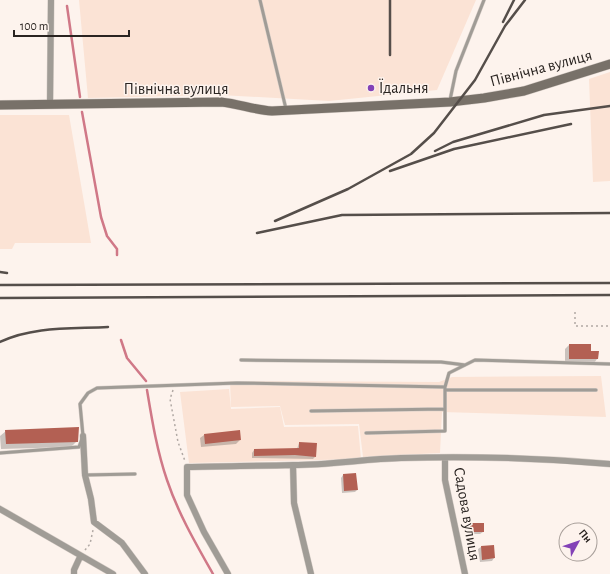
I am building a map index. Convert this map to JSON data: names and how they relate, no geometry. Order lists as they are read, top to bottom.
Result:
{
  "streets": {
    "street": ["Північна вулиця", "Садова вулиця"]
  },
  "places": ["Їдальня"],
  "scale_bar": "100 m",
  "north": "top right"
}
